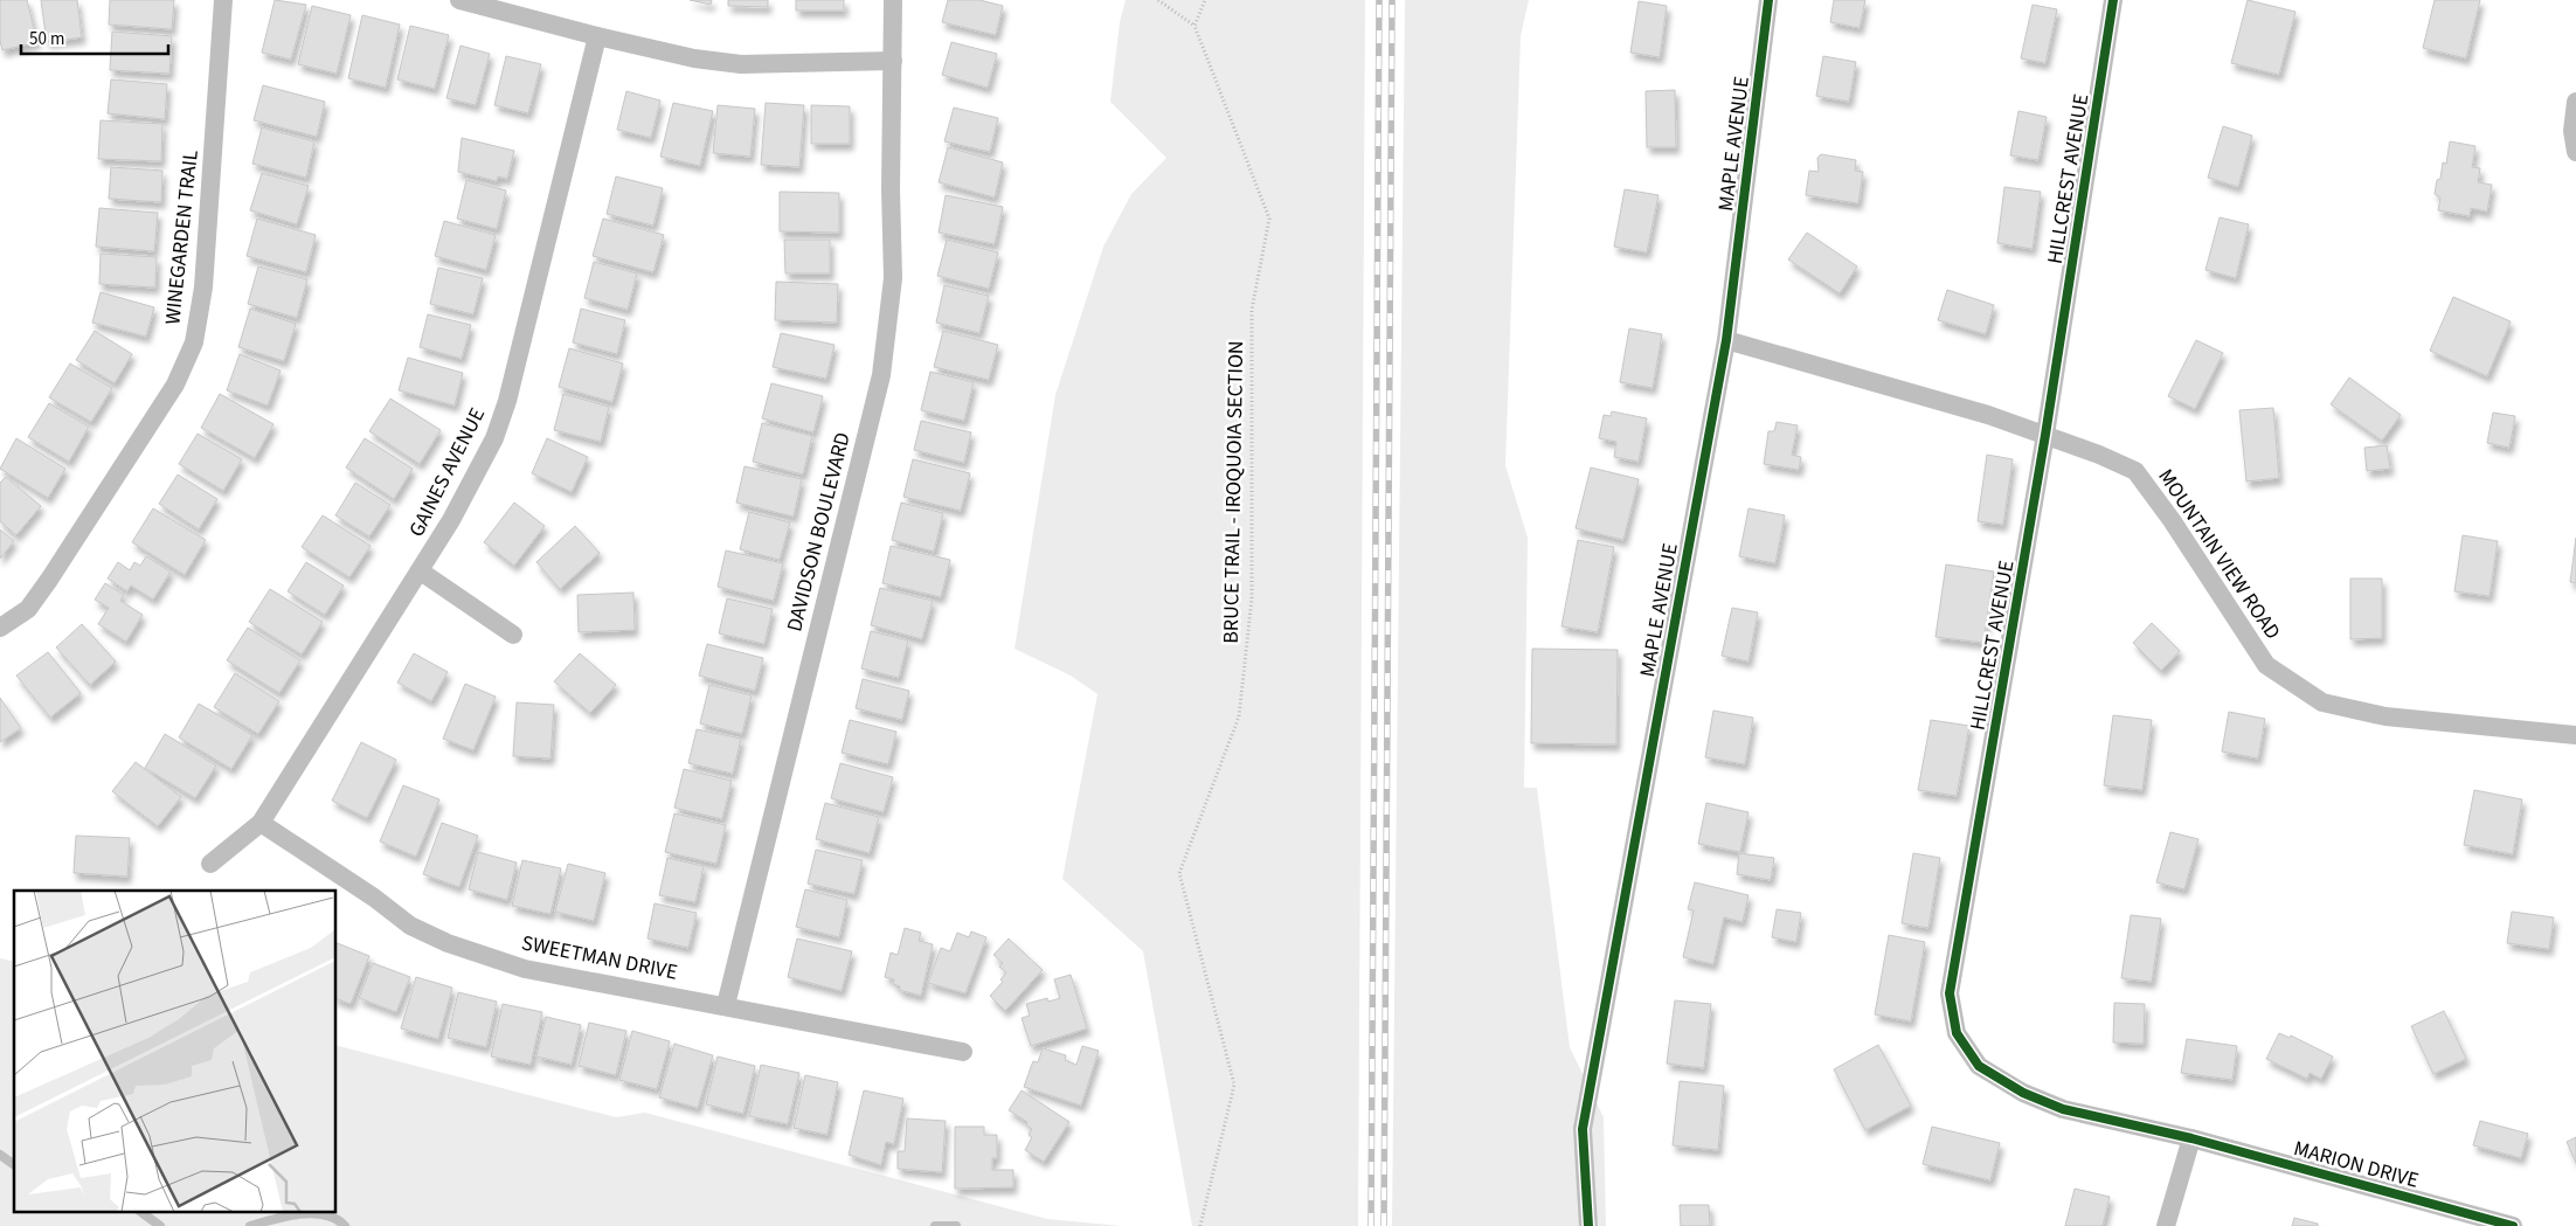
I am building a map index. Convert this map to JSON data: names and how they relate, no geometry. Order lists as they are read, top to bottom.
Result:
{
  "streets": {
    "street": [
      "MAPLE AVENUE",
      "HILLCREST AVENUE",
      "WINEGARDEN TRAIL",
      "GAINES AVENUE",
      "DAVIDSON BOULEVARD",
      "MOUNTAIN VIEW ROAD",
      "SWEETMAN DRIVE",
      "MARION DRIVE"
    ],
    "path": ["BRUCE TRAIL - IROQUOIA SECTION"]
  },
  "crossings": [
    ["MAPLE AVENUE", "MOUNTAIN VIEW ROAD"],
    ["HILLCREST AVENUE", "MOUNTAIN VIEW ROAD"],
    ["HILLCREST AVENUE", "MARION DRIVE"],
    ["GAINES AVENUE", "SWEETMAN DRIVE"],
    ["DAVIDSON BOULEVARD", "SWEETMAN DRIVE"]
  ],
  "scale_bar": "50 m"
}
